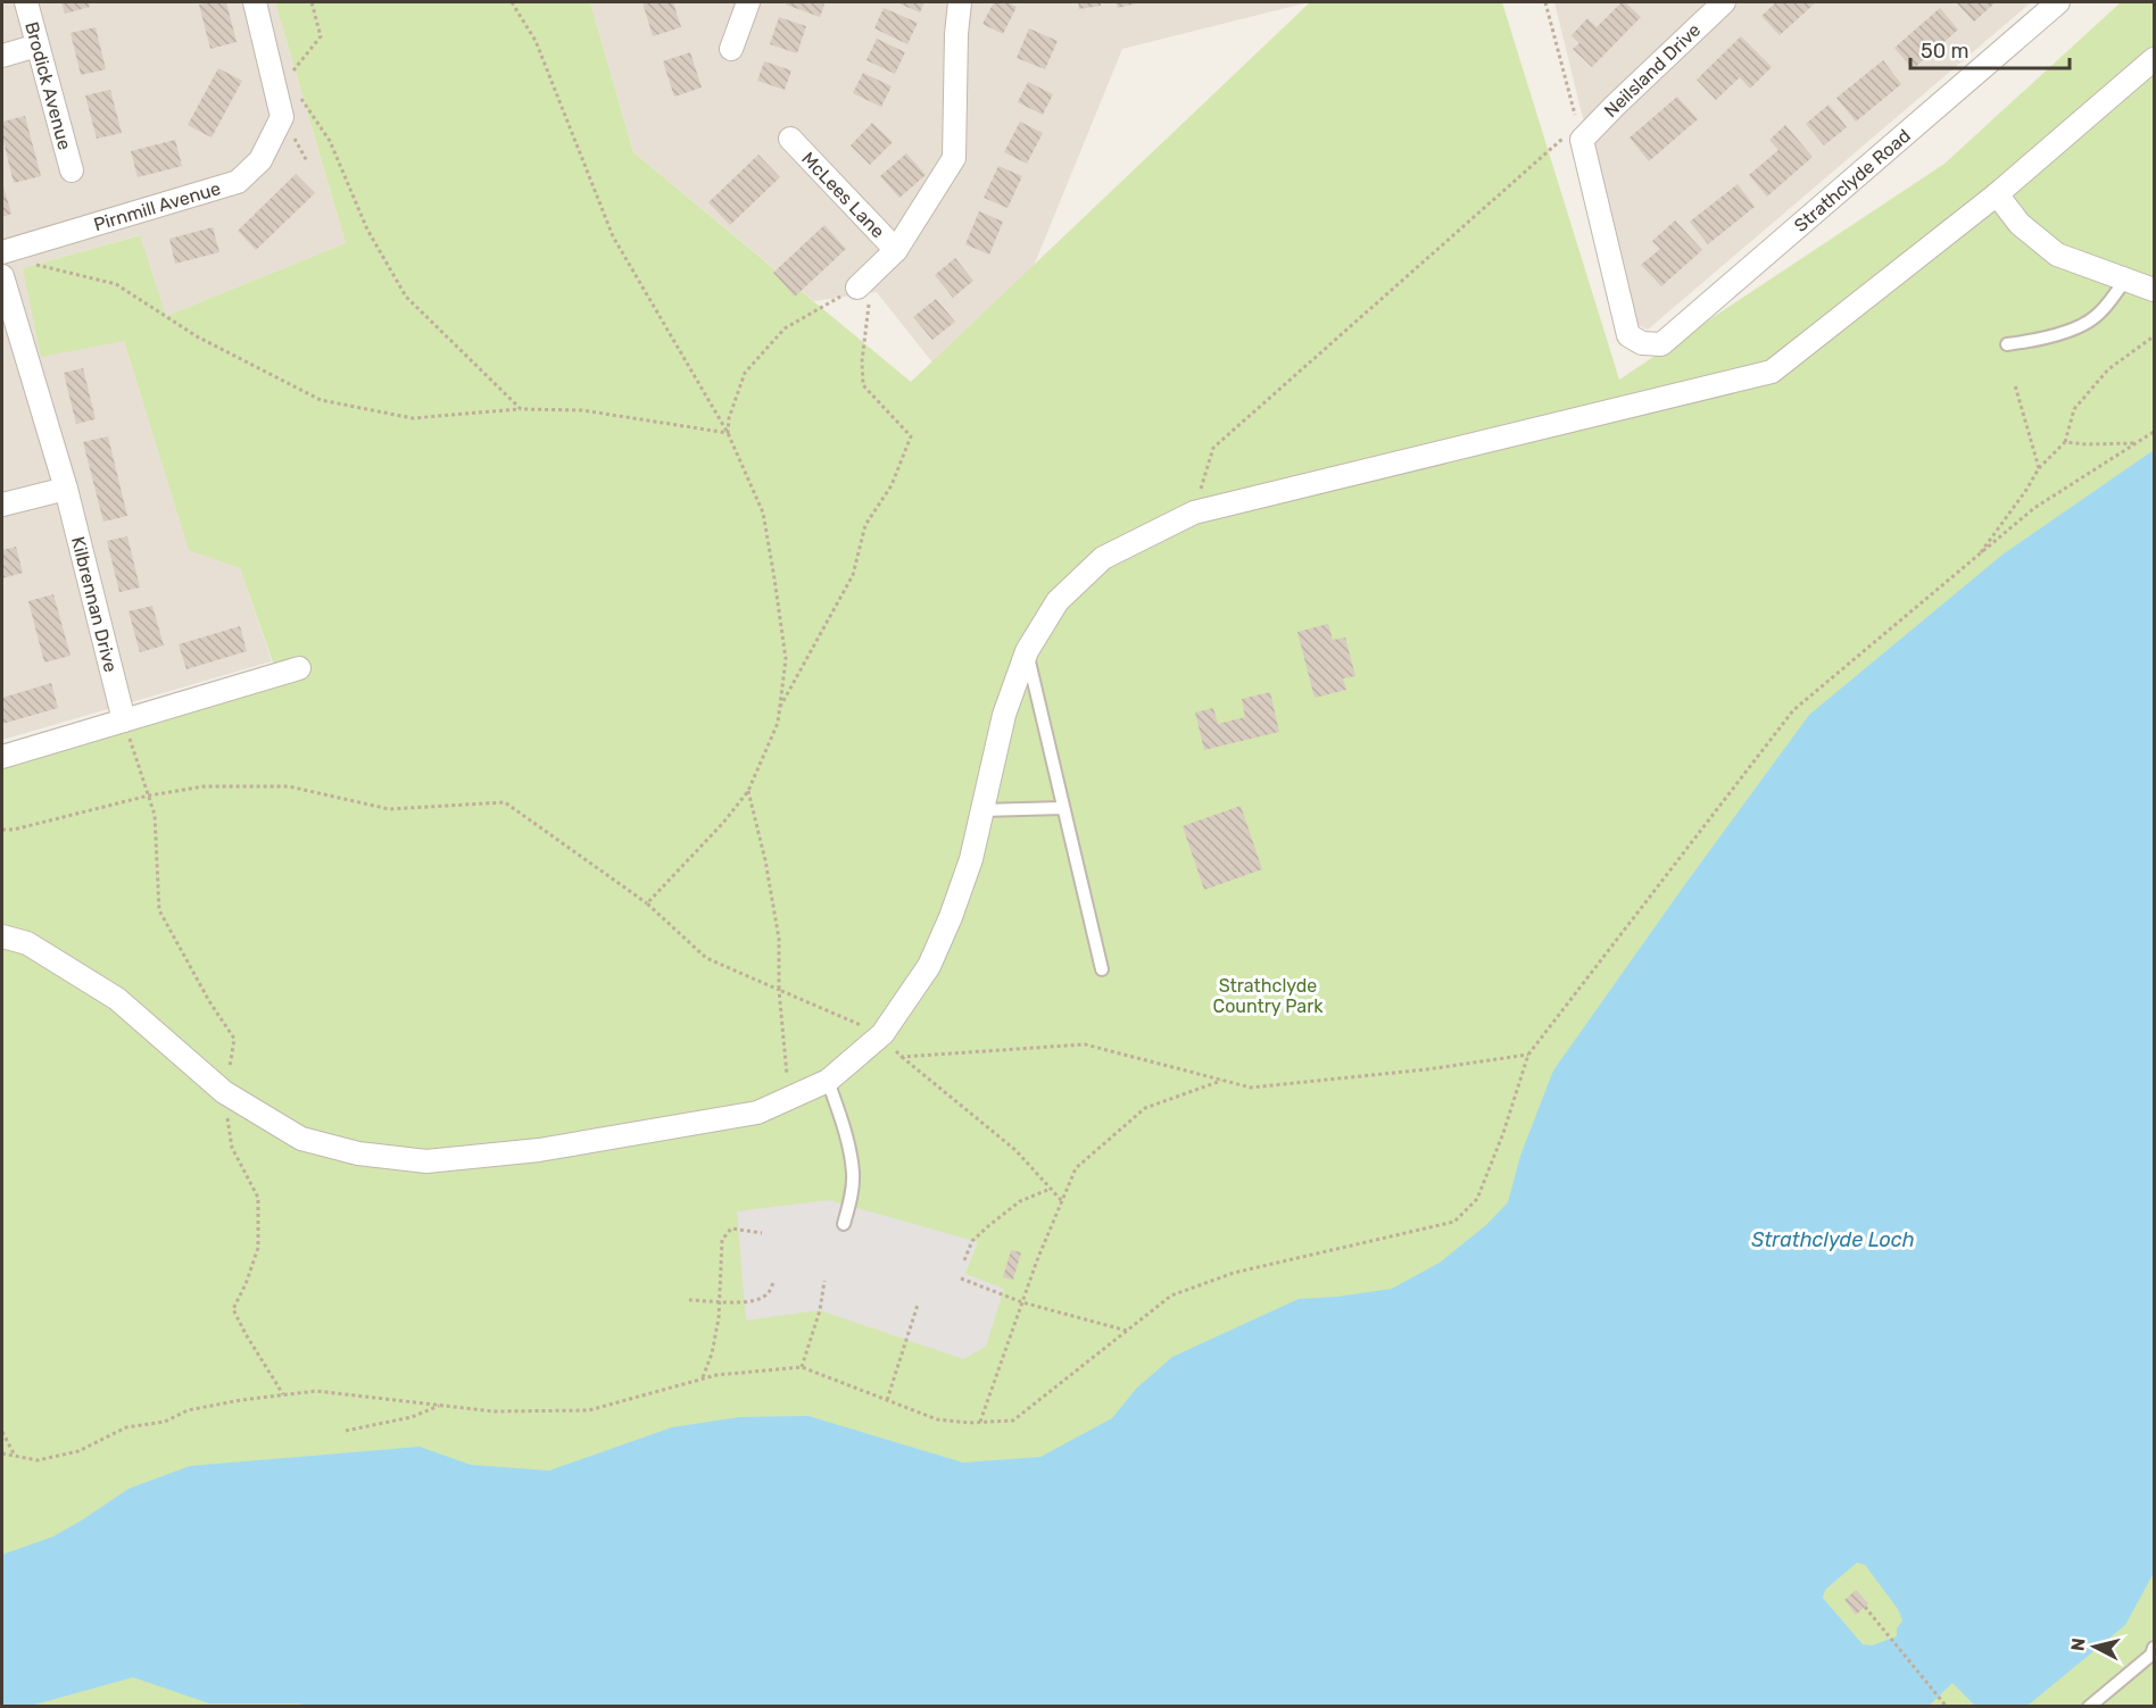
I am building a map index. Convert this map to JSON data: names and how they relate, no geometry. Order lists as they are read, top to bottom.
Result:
{
  "streets": {
    "street": [
      "Neilsland Drive",
      "Brodick Avenue",
      "Strathclyde Road",
      "McLees Lane",
      "Pirnmill Avenue",
      "Kilbrennan Drive"
    ]
  },
  "crossings": [
    ["Neilsland Drive", "Strathclyde Road"]
  ],
  "water": ["Strathclyde Loch"],
  "parks": ["Strathclyde Country Park"],
  "scale_bar": "50 m",
  "north": "left"
}
